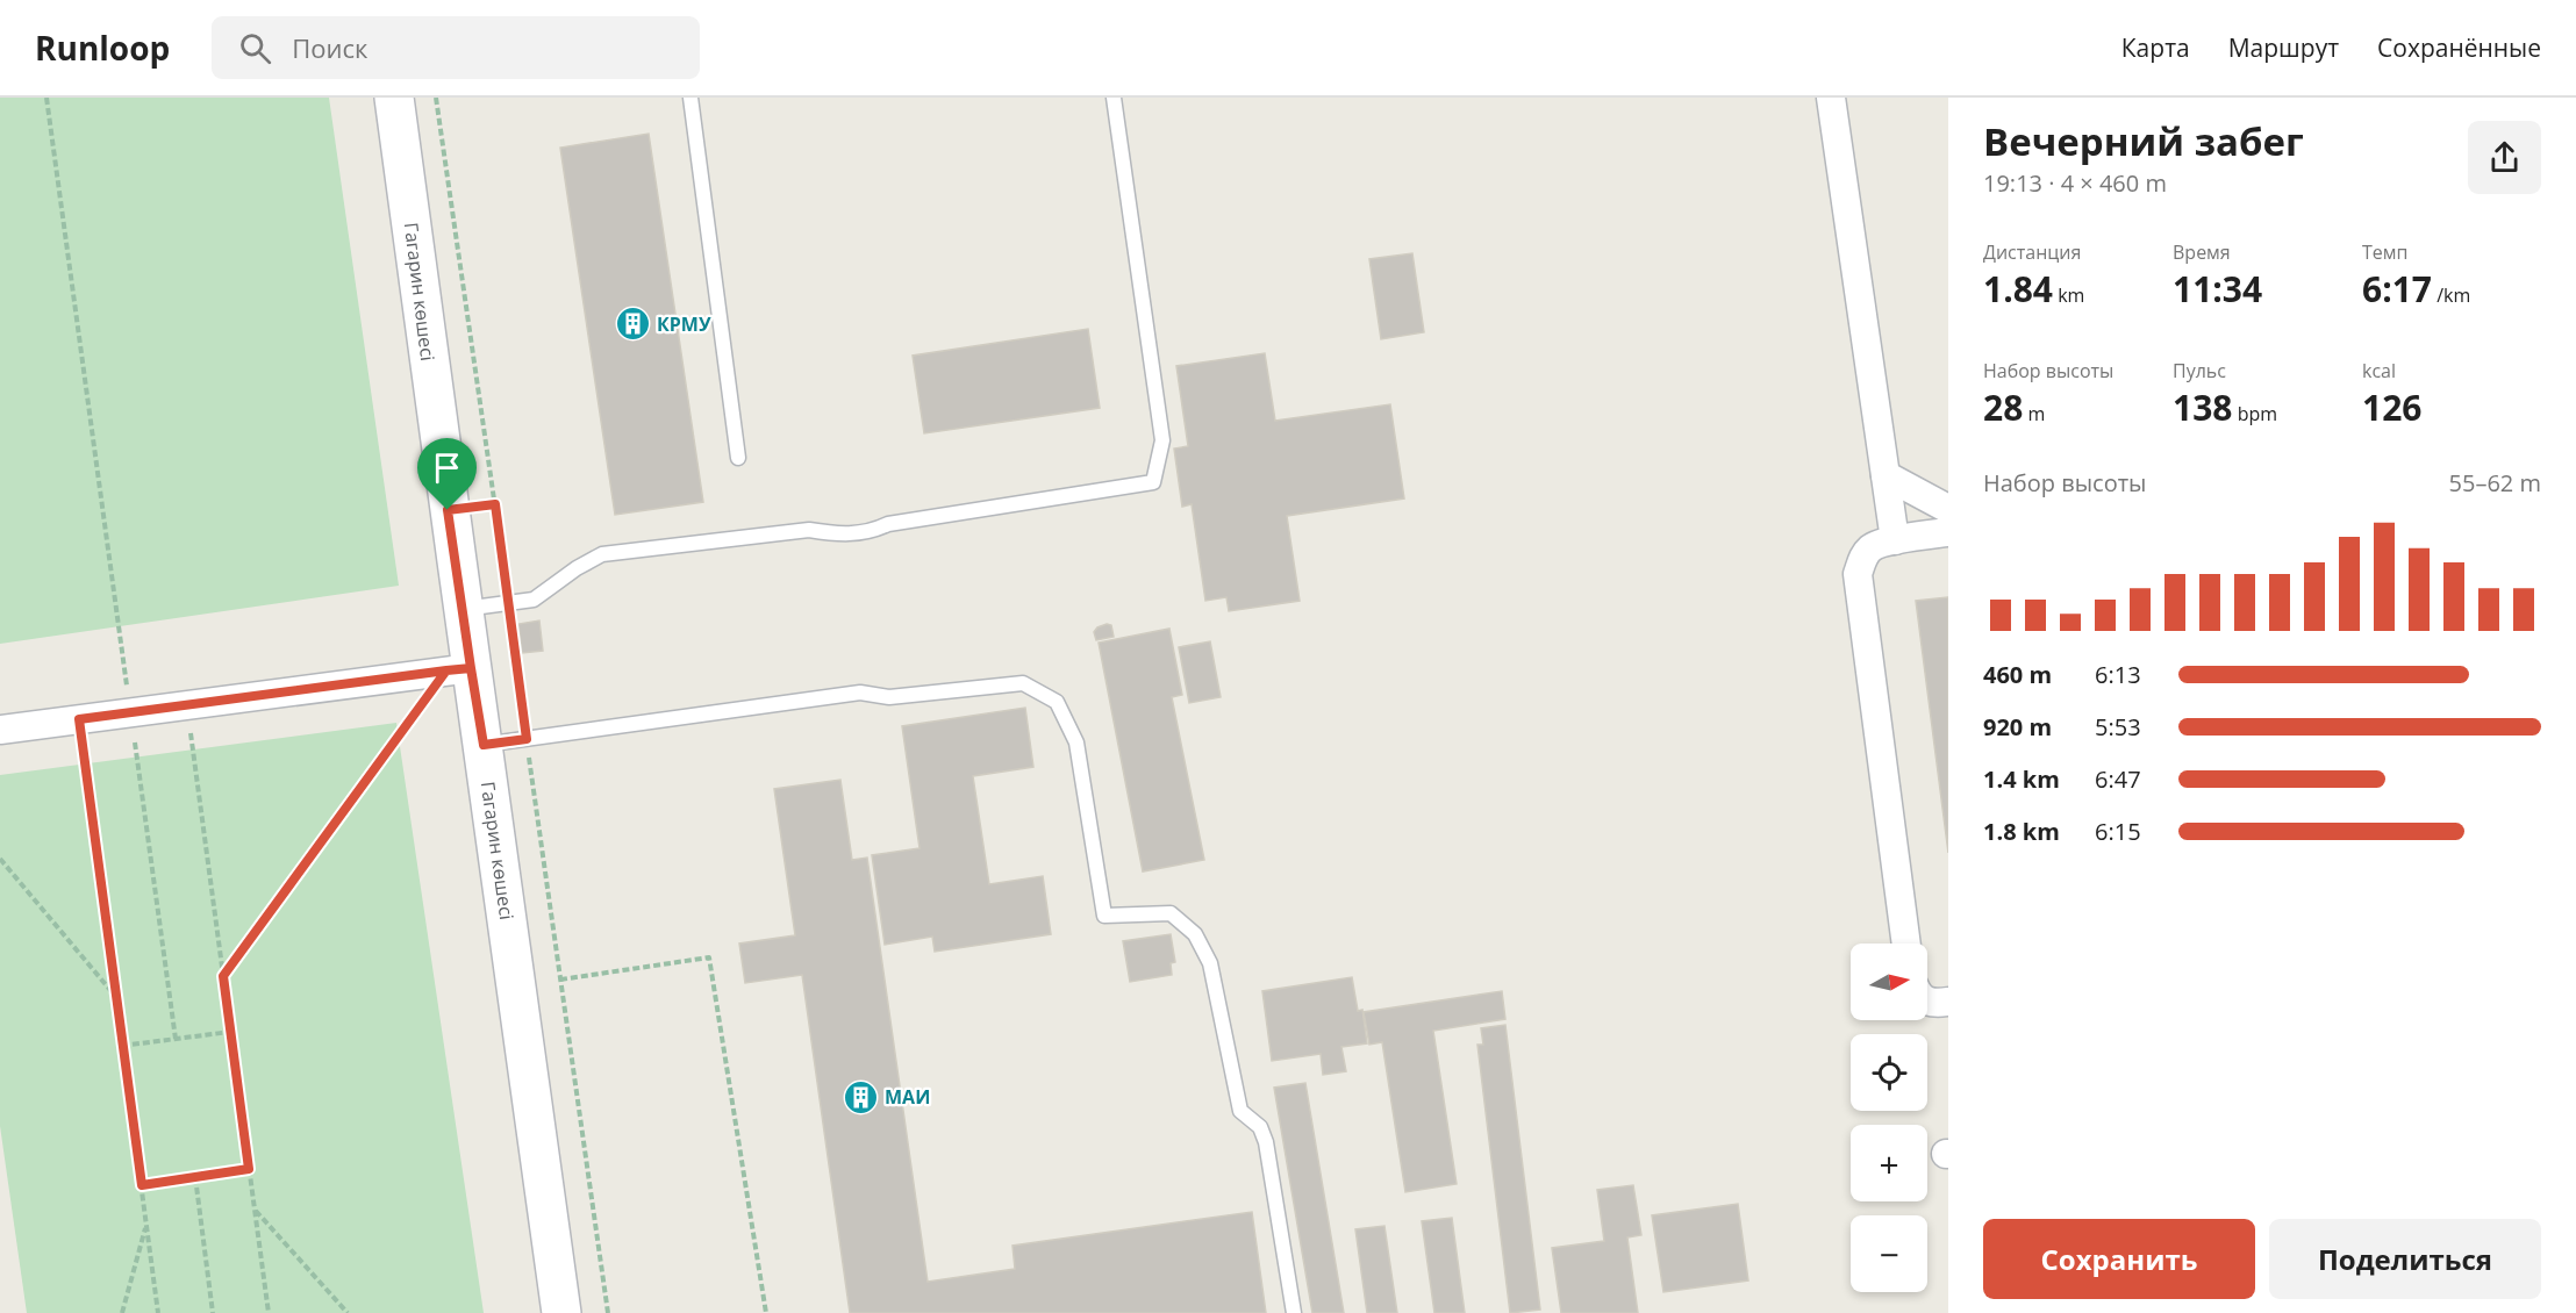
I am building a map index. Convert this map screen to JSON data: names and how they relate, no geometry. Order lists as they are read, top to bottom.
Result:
{
  "streets": {
    "main road": ["Гагарин көшесі"]
  },
  "places": {
    "building": ["КРМУ", "МАИ"]
  },
  "north": "right",
  "page": {
    "header": "Runloop",
    "search": "Поиск",
    "nav": ["Карта", "Маршрут", "Сохранённые"],
    "heading": ["Вечерний забег", "19:13 · 4 × 460 m"],
    "stats": [
      ["Дистанция", "1.84 km"],
      ["Время", "11:34"],
      ["Темп", "6:17 /km"],
      ["Набор высоты", "28 m"],
      ["Пульс", "138 bpm"],
      ["kcal", "126"]
    ],
    "chart": ["Набор высоты", "55–62 m"],
    "list": [
      {
        "name": "460 m",
        "note": "6:13"
      },
      {
        "name": "920 m",
        "note": "5:53"
      },
      {
        "name": "1.4 km",
        "note": "6:47"
      },
      {
        "name": "1.8 km",
        "note": "6:15"
      }
    ],
    "map_buttons": ["+", "−"],
    "buttons": ["Сохранить", "Поделиться"]
  }
}
